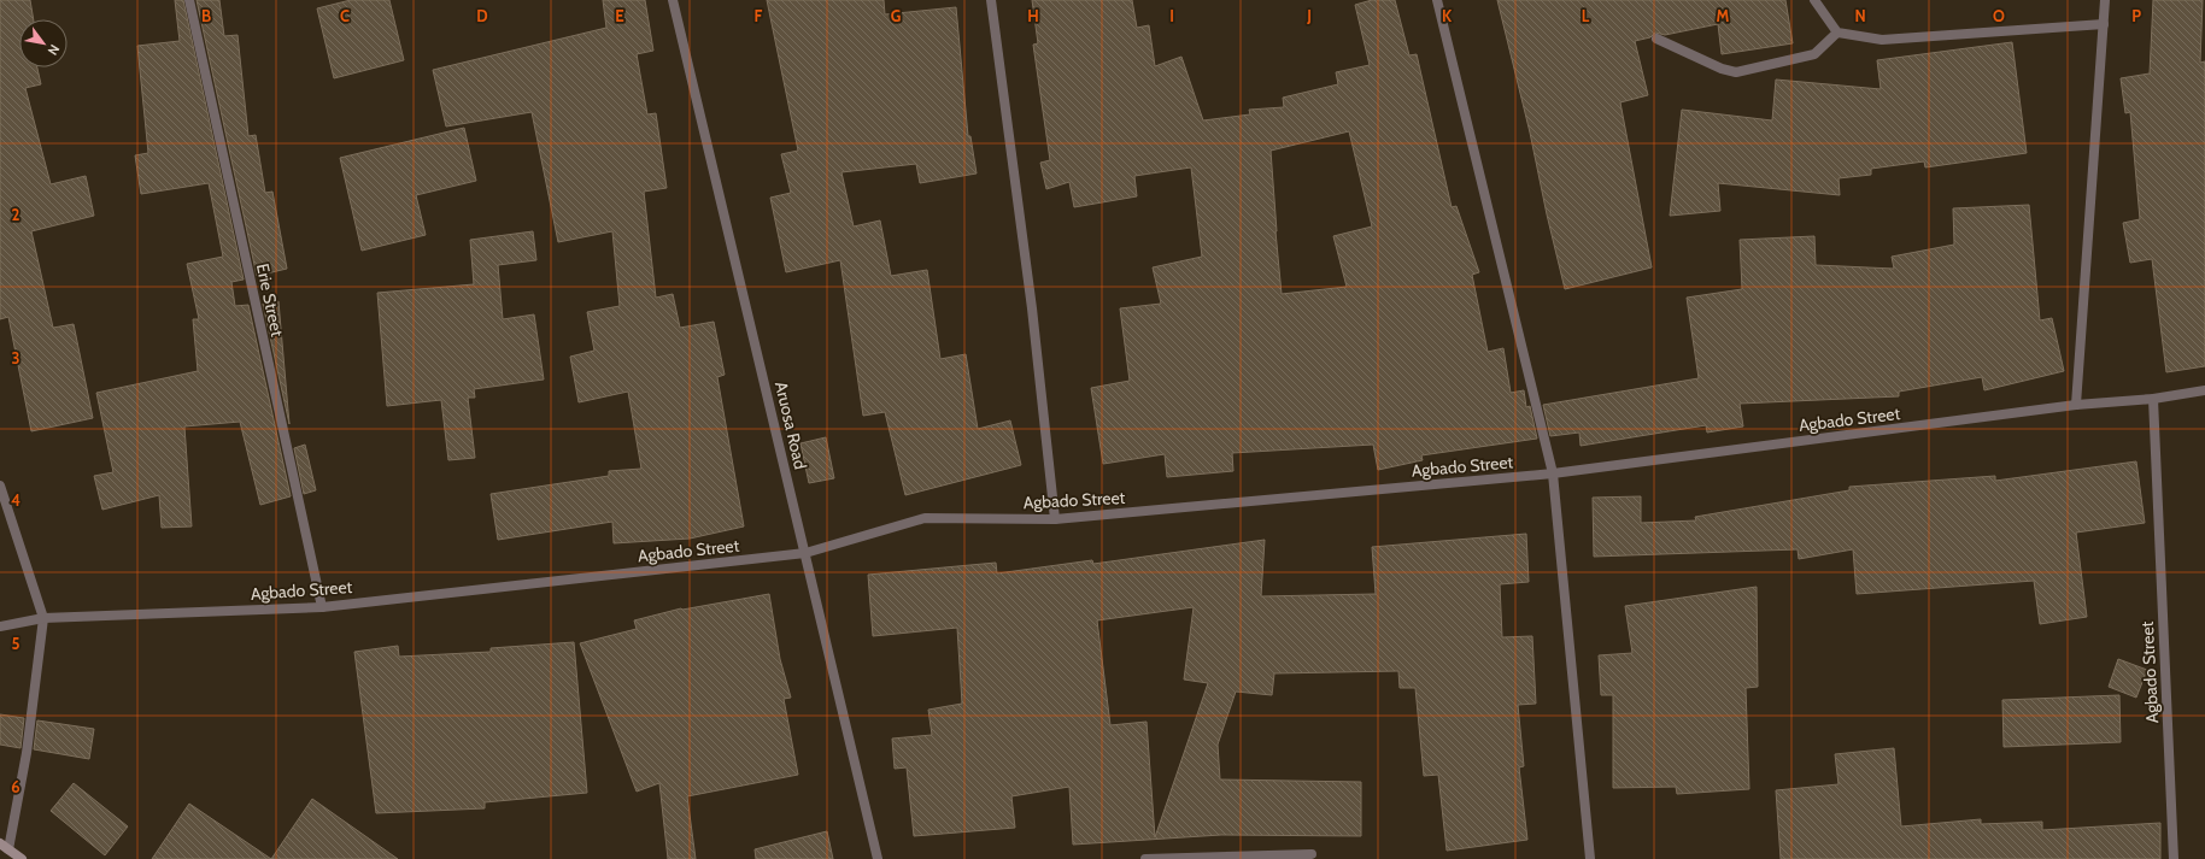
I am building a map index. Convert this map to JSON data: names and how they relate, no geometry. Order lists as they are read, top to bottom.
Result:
{
  "streets": {
    "street": ["Erie Street", "Agbado Street", "Aruosa Road"]
  },
  "crossings": [
    ["Erie Street", "Agbado Street"],
    ["Agbado Street", "Aruosa Road"]
  ],
  "north": "bottom right",
  "grid": {
    "columns": [
      "B",
      "C",
      "D",
      "E",
      "F",
      "G",
      "H",
      "I",
      "J",
      "K",
      "L",
      "M",
      "N",
      "O",
      "P"
    ],
    "rows": [
      "2",
      "3",
      "4",
      "5",
      "6"
    ]
  }
}
